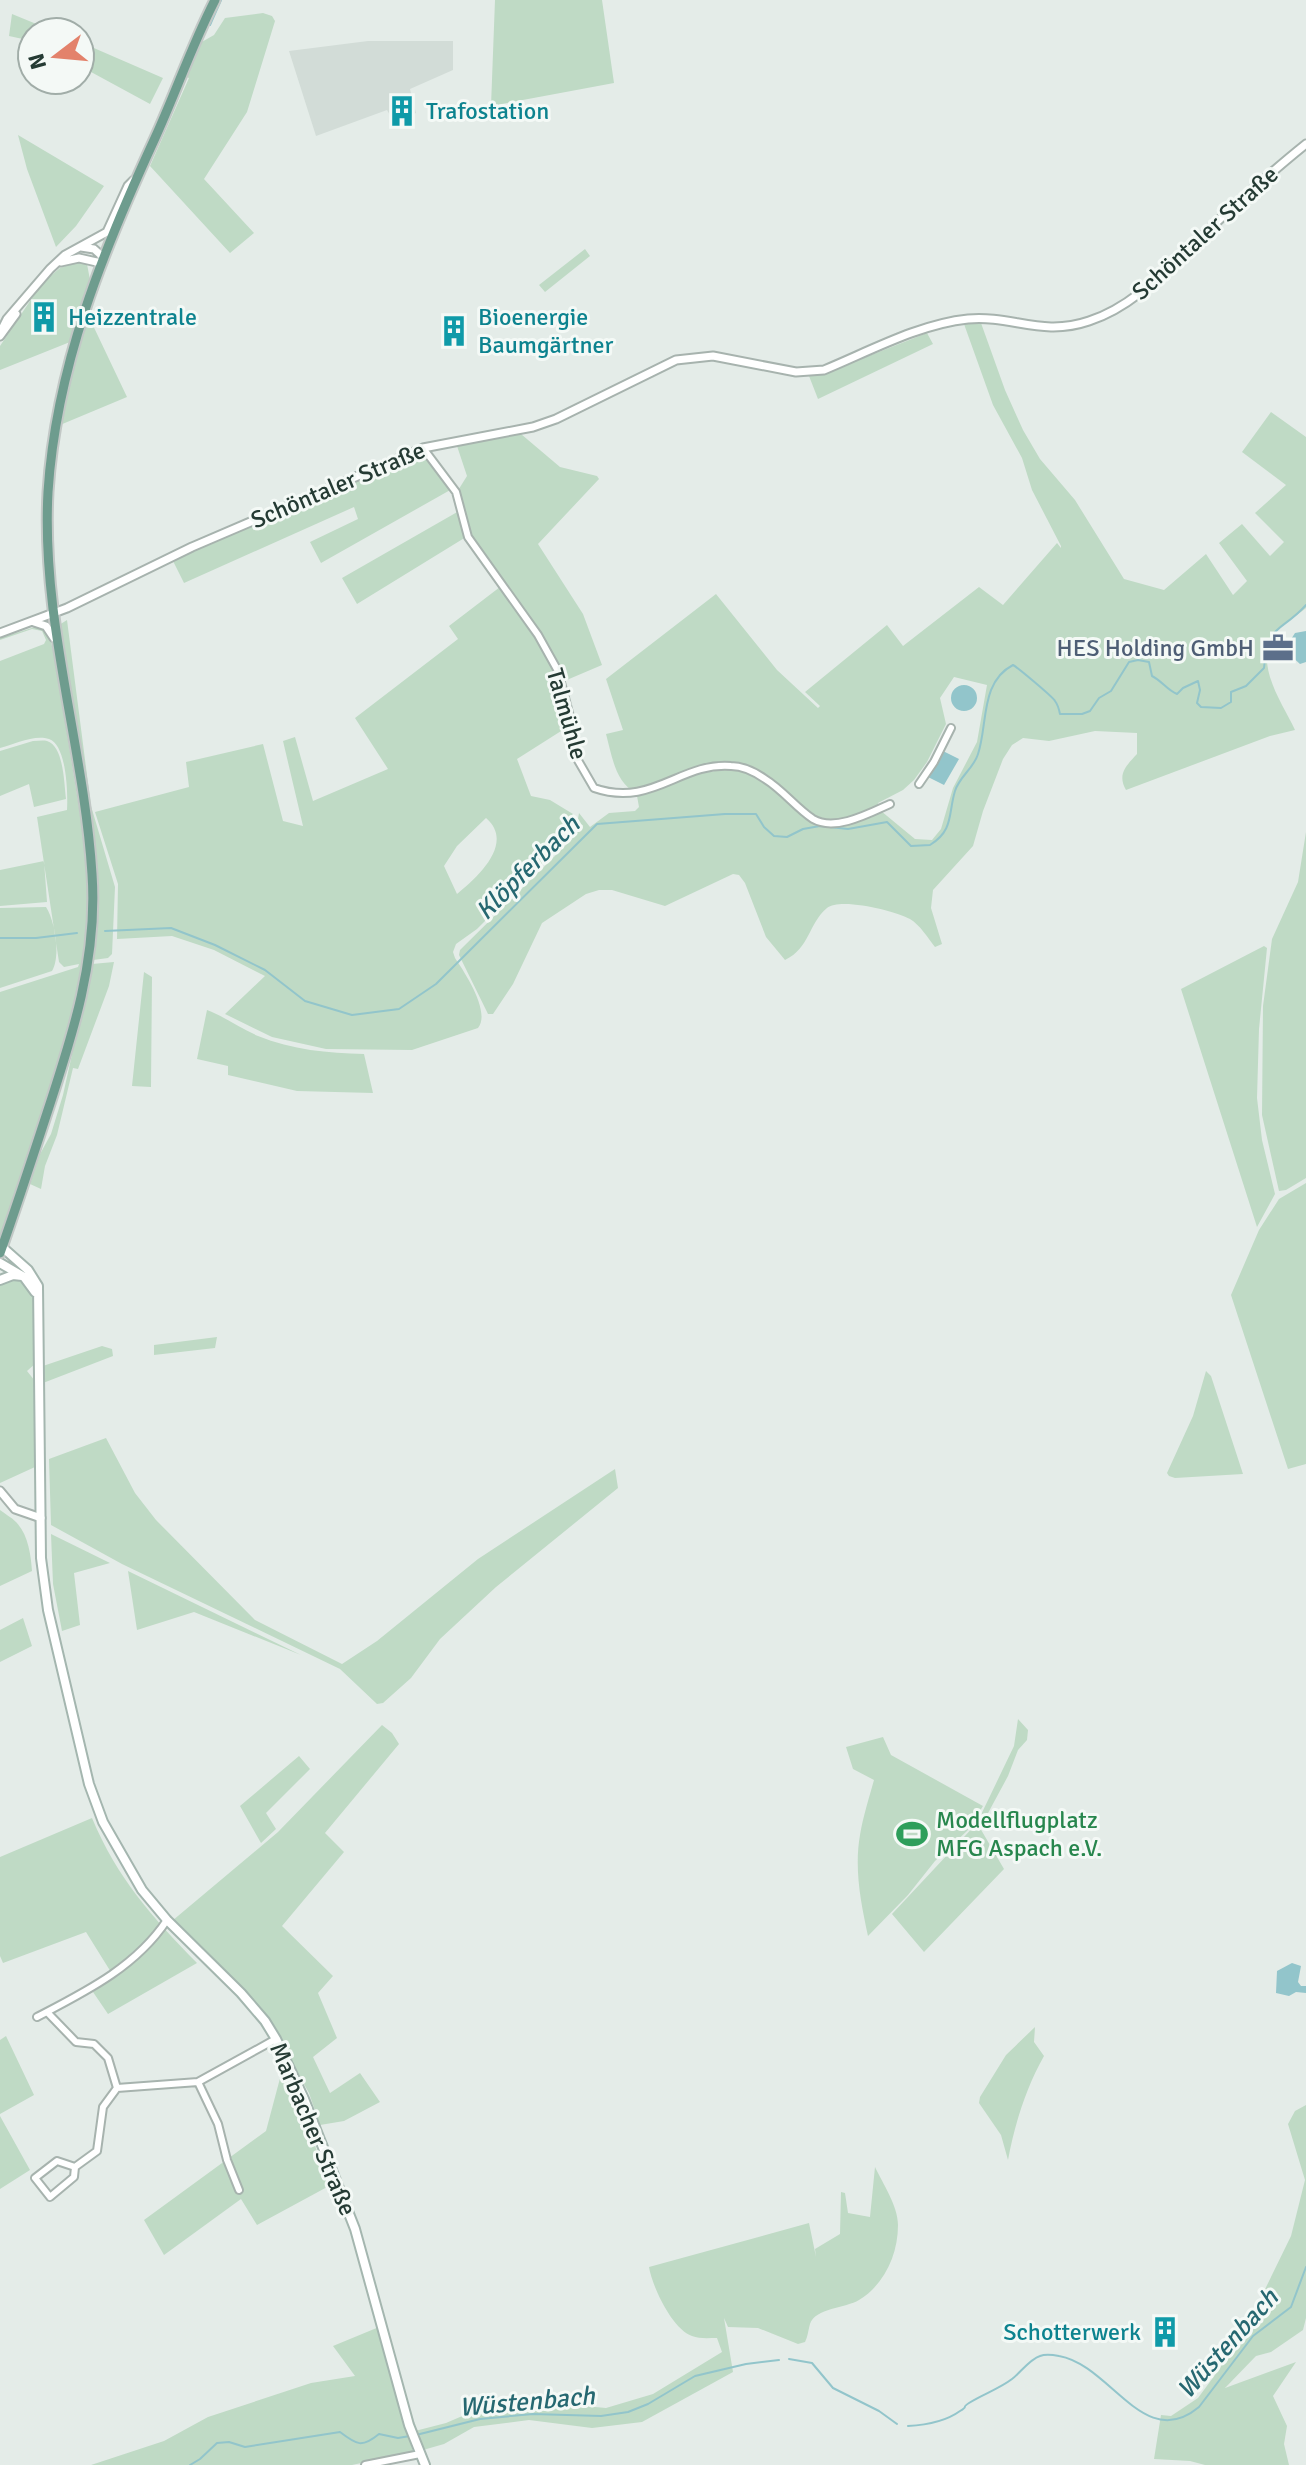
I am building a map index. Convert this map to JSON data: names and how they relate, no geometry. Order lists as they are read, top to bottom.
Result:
{
  "streets": {
    "main road": ["Marbacher Straße"],
    "street": ["Schöntaler Straße", "Talmühle"]
  },
  "crossings": [
    ["Schöntaler Straße", "Talmühle"]
  ],
  "water": ["Klöpferbach", "Wüstenbach"],
  "places": {
    "building": [
      "Trafostation",
      "Heizzentrale",
      "Bioenergie Baumgärtner",
      "Schotterwerk"
    ],
    "office": ["HES Holding GmbH"],
    "sports": ["Modellflugplatz MFG Aspach e.V."]
  },
  "north": "left"
}
